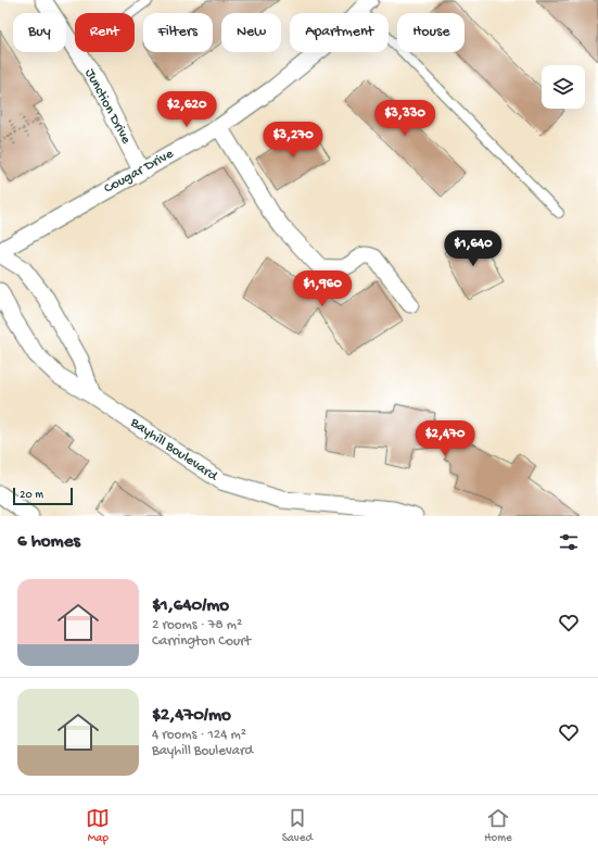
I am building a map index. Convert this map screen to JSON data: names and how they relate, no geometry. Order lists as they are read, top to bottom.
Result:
{
  "streets": {
    "street": ["Junction Drive", "Cougar Drive", "Bayhill Boulevard"]
  },
  "crossings": [
    ["Junction Drive", "Cougar Drive"]
  ],
  "scale_bar": "20 m",
  "page": {
    "chip": [
      "Buy",
      "Rent",
      "Filters",
      "New",
      "Apartment",
      "House"
    ],
    "price": [
      "$2,620",
      "$3,330",
      "$3,270",
      "$1,640",
      "$1,960",
      "$2,470"
    ],
    "scale": "20 m",
    "heading": "6 homes",
    "list": [
      {
        "name": "$1,640/mo",
        "note": "2 rooms · 78 m² · Carrington Court"
      },
      {
        "name": "$2,470/mo",
        "note": "4 rooms · 124 m² · Bayhill Boulevard"
      }
    ],
    "tabs": ["Map", "Saved", "Home"]
  }
}
